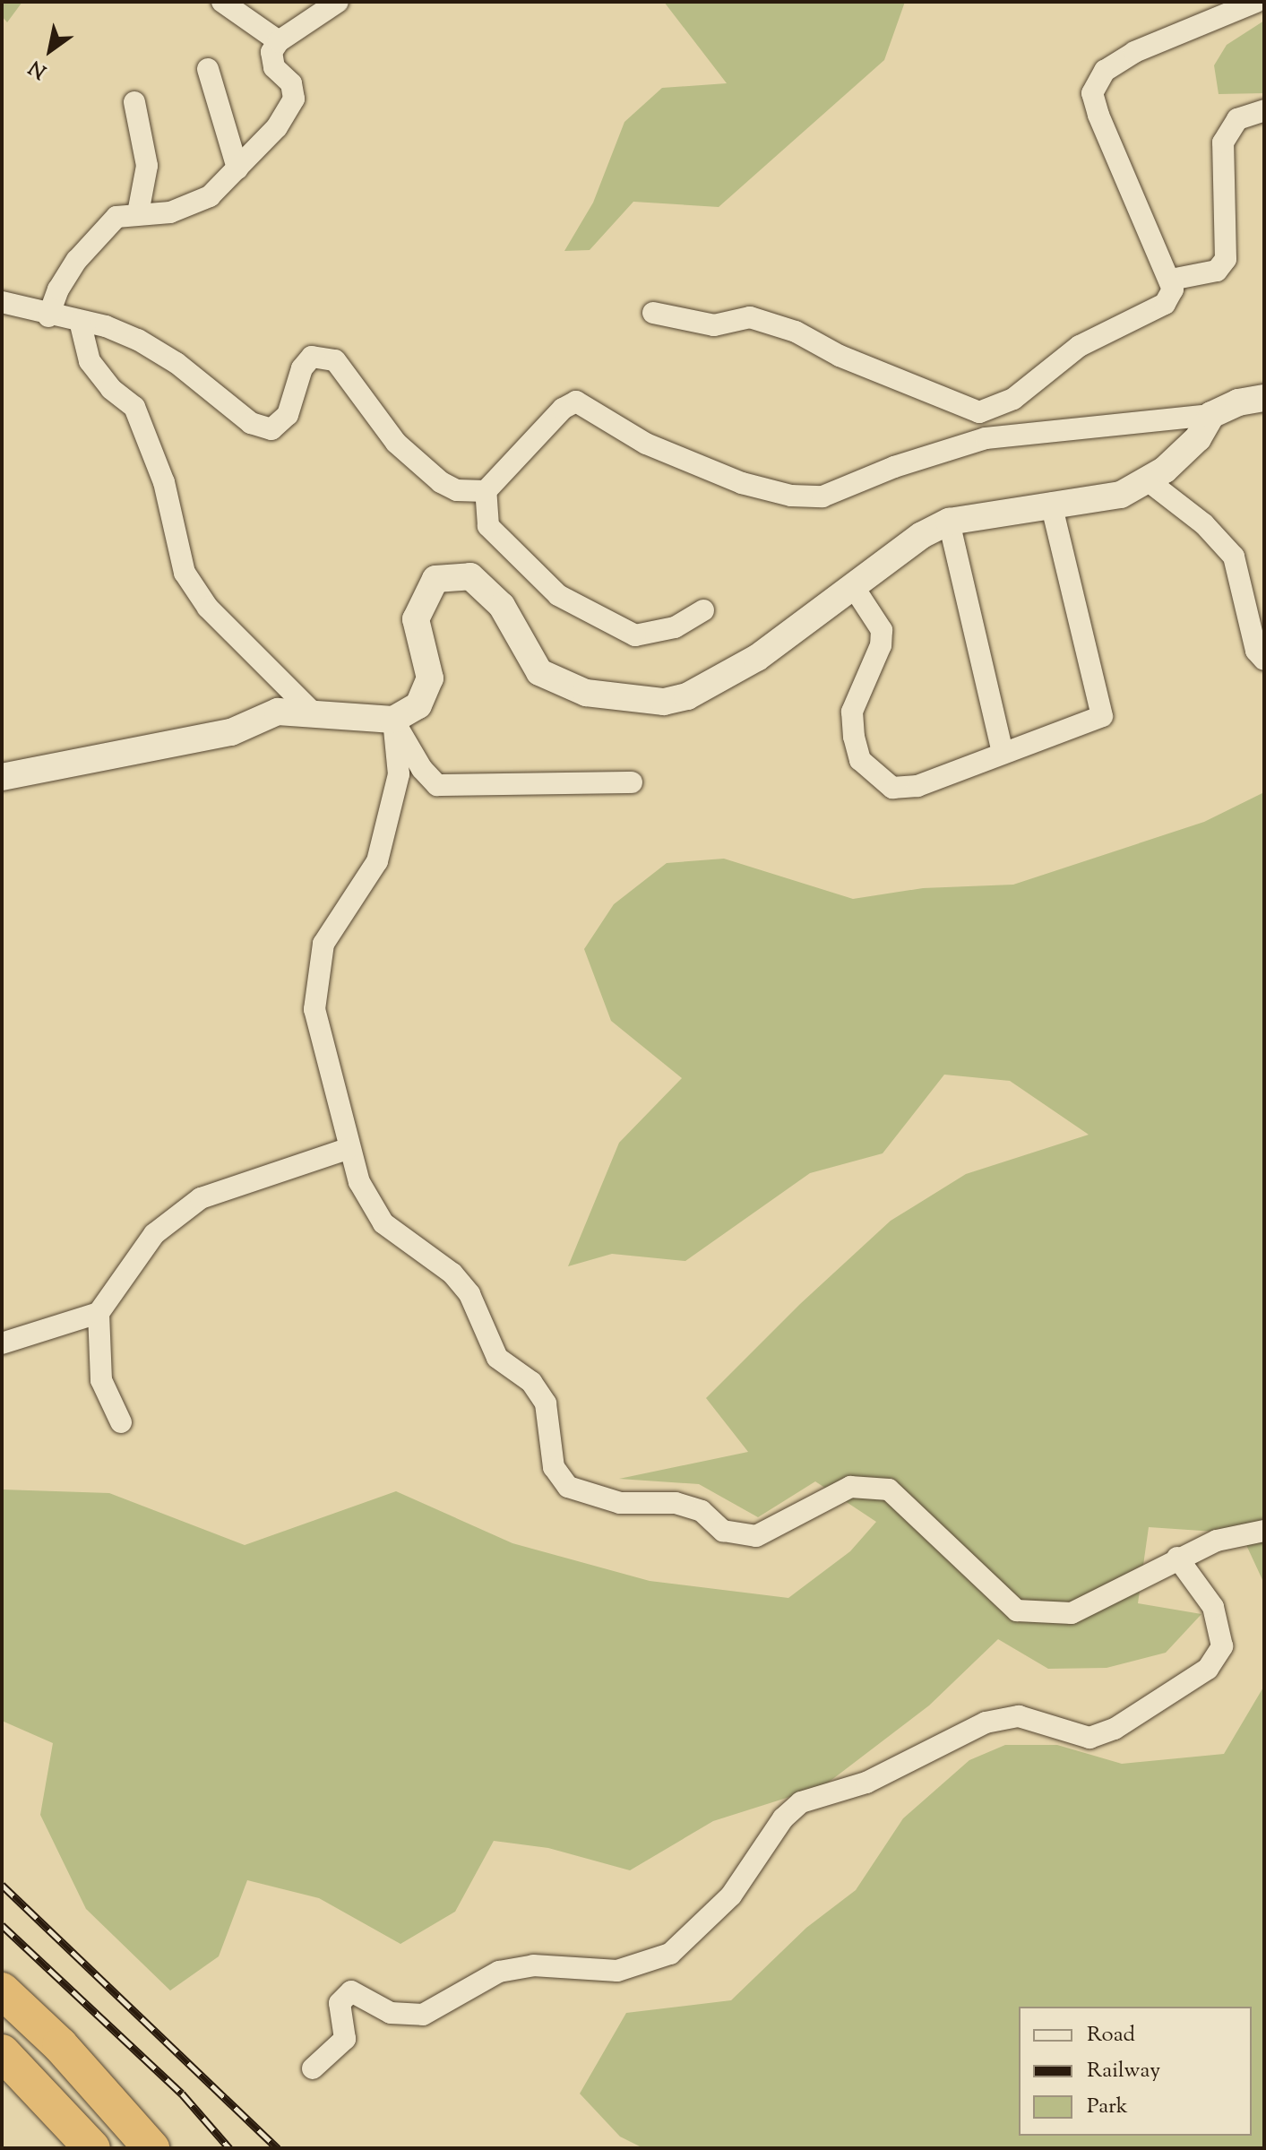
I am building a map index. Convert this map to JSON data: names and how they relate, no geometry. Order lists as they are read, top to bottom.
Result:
{
  "legend": ["Road", "Railway", "Park"],
  "north": "bottom left"
}
